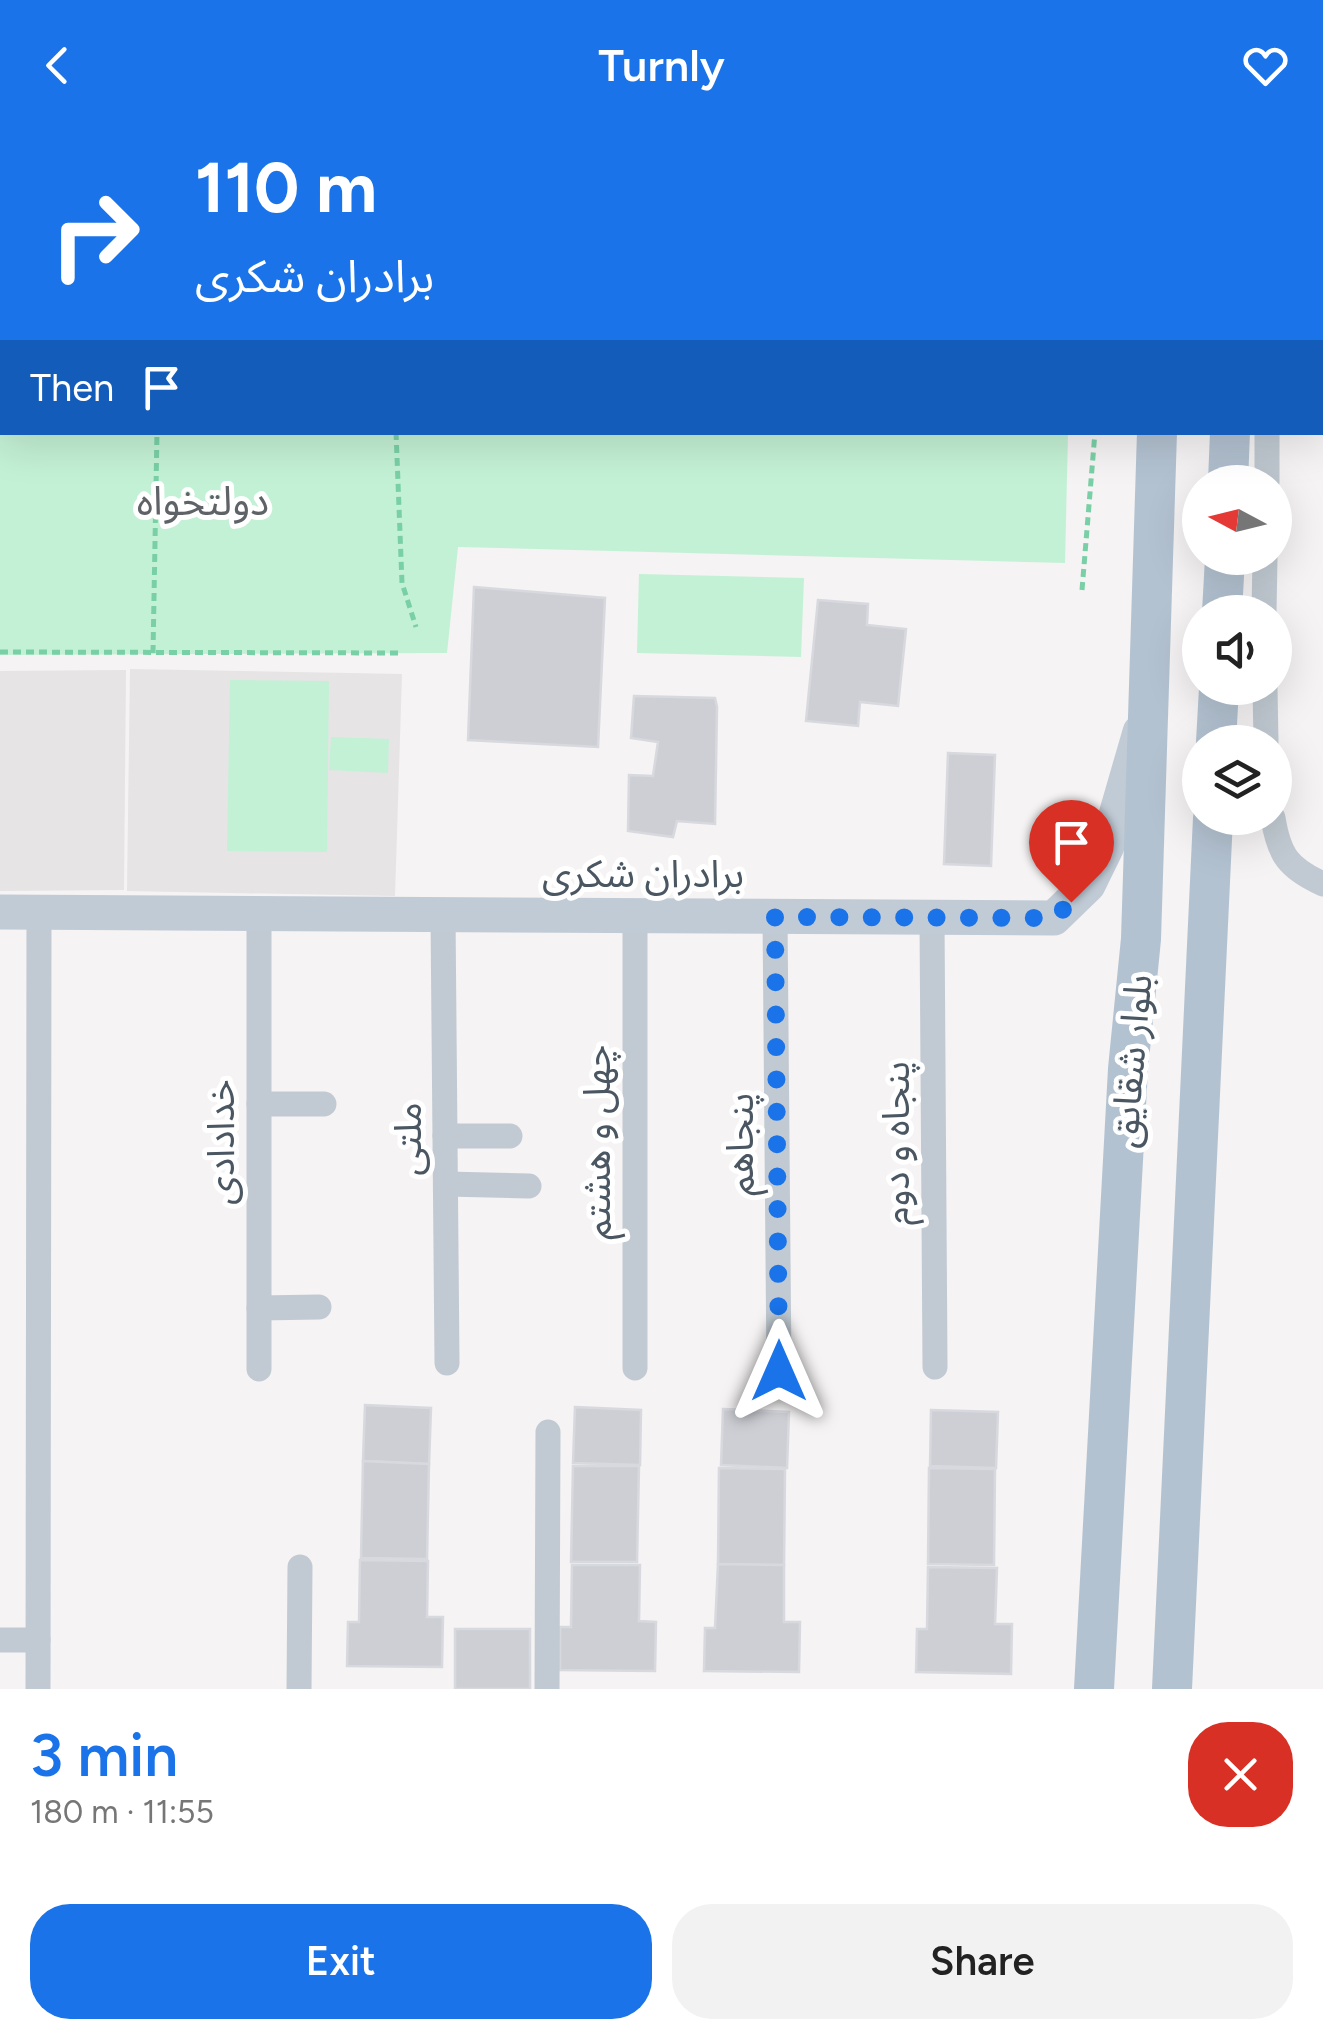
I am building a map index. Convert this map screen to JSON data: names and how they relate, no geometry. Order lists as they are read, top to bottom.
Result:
{
  "streets": {
    "main road": ["بلوار شقایق"],
    "street": [
      "برادران شکری",
      "ملتی",
      "خدادادی",
      "چهل و هشتم",
      "پنجاه و دوم",
      "پنجاهم"
    ]
  },
  "crossings": [
    ["برادران شکری", "بلوار شقایق"],
    ["برادران شکری", "ملتی"],
    ["برادران شکری", "خدادادی"],
    ["برادران شکری", "چهل و هشتم"],
    ["برادران شکری", "پنجاه و دوم"],
    ["برادران شکری", "پنجاهم"]
  ],
  "districts": ["دولتخواه"],
  "north": "left",
  "page": {
    "header": "Turnly",
    "turn": ["110 m", "برادران شکری"],
    "then": "Then",
    "heading": ["3 min", "180 m · 11:55"],
    "buttons": ["Exit", "Share"]
  }
}
